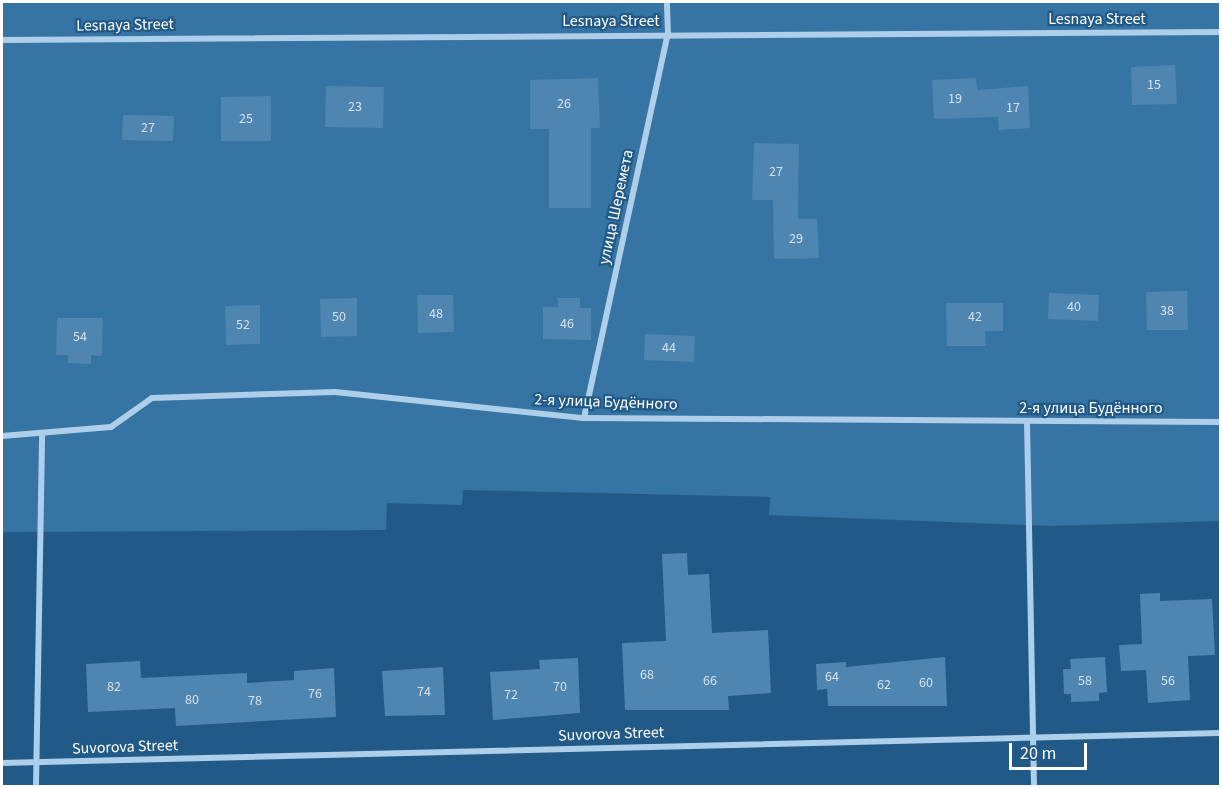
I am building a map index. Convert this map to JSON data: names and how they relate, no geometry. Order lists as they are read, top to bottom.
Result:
{
  "streets": {
    "street": [
      "Lesnaya Street",
      "улица Шеремета",
      "2-я улица Будённого",
      "Suvorova Street"
    ]
  },
  "crossings": [
    ["Lesnaya Street", "улица Шеремета"],
    ["улица Шеремета", "2-я улица Будённого"]
  ],
  "house_numbers": [
    "15",
    "19",
    "26",
    "23",
    "17",
    "25",
    "27",
    "27",
    "29",
    "40",
    "38",
    "48",
    "50",
    "42",
    "46",
    "52",
    "54",
    "44",
    "68",
    "64",
    "66",
    "58",
    "56",
    "60",
    "62",
    "82",
    "70",
    "74",
    "76",
    "72",
    "80",
    "78"
  ],
  "scale_bar": "20 m"
}
